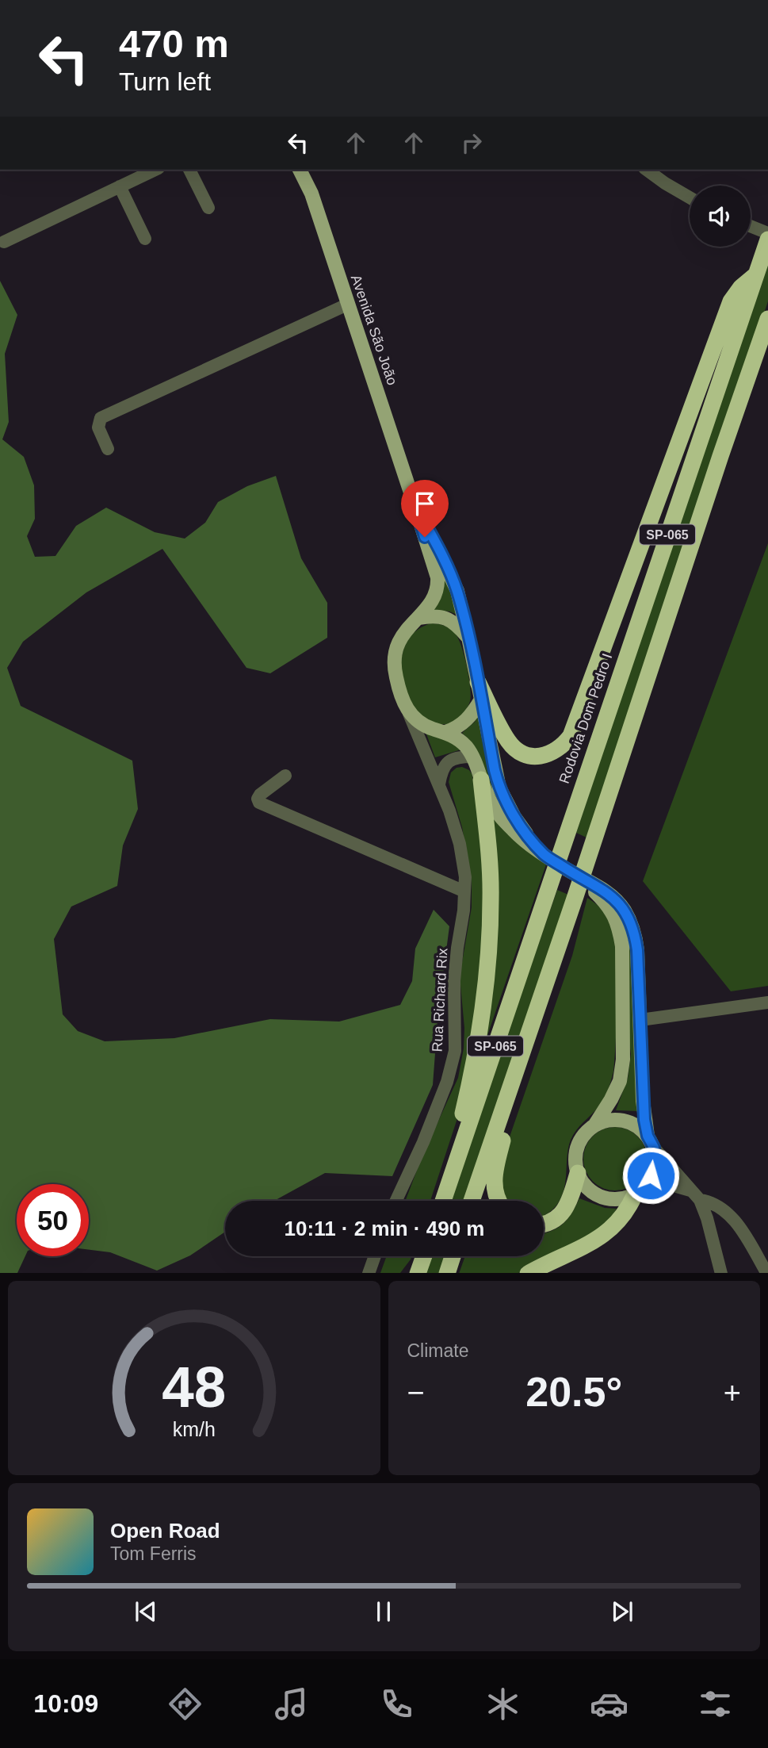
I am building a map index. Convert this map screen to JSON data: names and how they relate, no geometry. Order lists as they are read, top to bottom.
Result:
{
  "streets": {
    "highway": ["SP-065", "Rodovia Dom Pedro I"],
    "main road": ["Avenida São João"],
    "street": ["Rua Richard Rix"]
  },
  "page": {
    "turn": ["470 m", "Turn left"],
    "limit": "50",
    "trip": "10:11 · 2 min · 490 m",
    "tile": "Climate",
    "heat": ["−", "20.5°", "+"],
    "song": ["Open Road", "Tom Ferris"],
    "tabs": "10:09",
    "gauge": ["48", "km/h"]
  }
}
